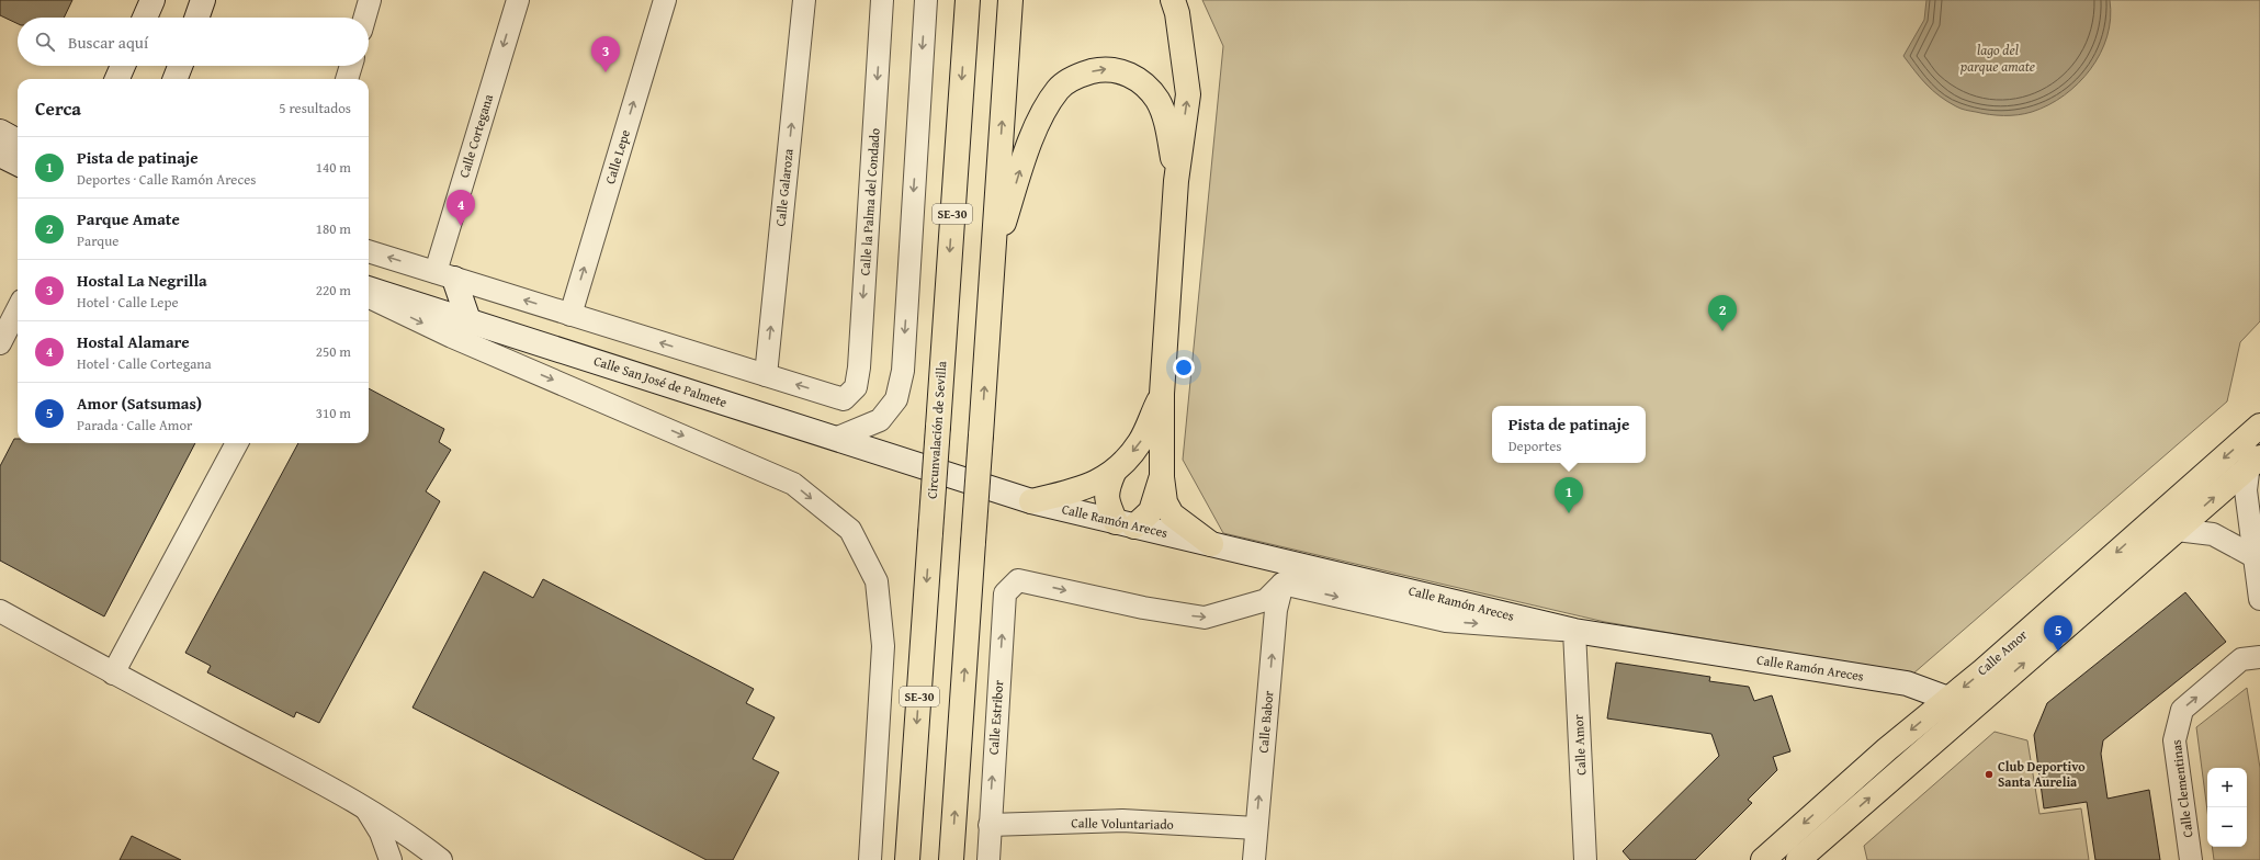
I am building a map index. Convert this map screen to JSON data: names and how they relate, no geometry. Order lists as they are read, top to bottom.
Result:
{
  "streets": {
    "main road": ["SE-30", "Circunvalación de Sevilla", "Calle Amor"],
    "street": [
      "Calle Cortegana",
      "Calle Lepe",
      "Calle Galaroza",
      "Calle la Palma del Condado",
      "Calle San José de Palmete",
      "Calle Ramón Areces",
      "Calle Estribor",
      "Calle Babor",
      "Calle Clementinas",
      "Calle Voluntariado"
    ]
  },
  "crossings": [
    ["Calle Galaroza", "Calle la Palma del Condado"],
    ["Calle San José de Palmete", "Calle Ramón Areces"],
    ["Calle Ramón Areces", "Calle Amor"],
    ["Calle Estribor", "Calle Babor"],
    ["Calle Estribor", "Calle Voluntariado"],
    ["Calle Babor", "Calle Voluntariado"]
  ],
  "one_way": [
    "Calle Cortegana",
    "Calle Lepe",
    "Calle Babor",
    "Calle Clementinas"
  ],
  "water": ["lago del parque amate"],
  "places": ["Club Deportivo Santa Aurelia"],
  "page": {
    "search": "Buscar aquí",
    "pins": [
      "3",
      "4",
      "2",
      "1",
      "5"
    ],
    "heading": ["Cerca", "5 resultados"],
    "list": [
      {
        "mark": "1",
        "name": "Pista de patinaje",
        "note": "Deportes · Calle Ramón Areces",
        "value": "140 m"
      },
      {
        "mark": "2",
        "name": "Parque Amate",
        "note": "Parque",
        "value": "180 m"
      },
      {
        "mark": "3",
        "name": "Hostal La Negrilla",
        "note": "Hotel · Calle Lepe",
        "value": "220 m"
      },
      {
        "mark": "4",
        "name": "Hostal Alamare",
        "note": "Hotel · Calle Cortegana",
        "value": "250 m"
      },
      {
        "mark": "5",
        "name": "Amor (Satsumas)",
        "note": "Parada · Calle Amor",
        "value": "310 m"
      }
    ],
    "popup": ["Pista de patinaje", "Deportes"],
    "map_buttons": ["+", "−"]
  }
}
